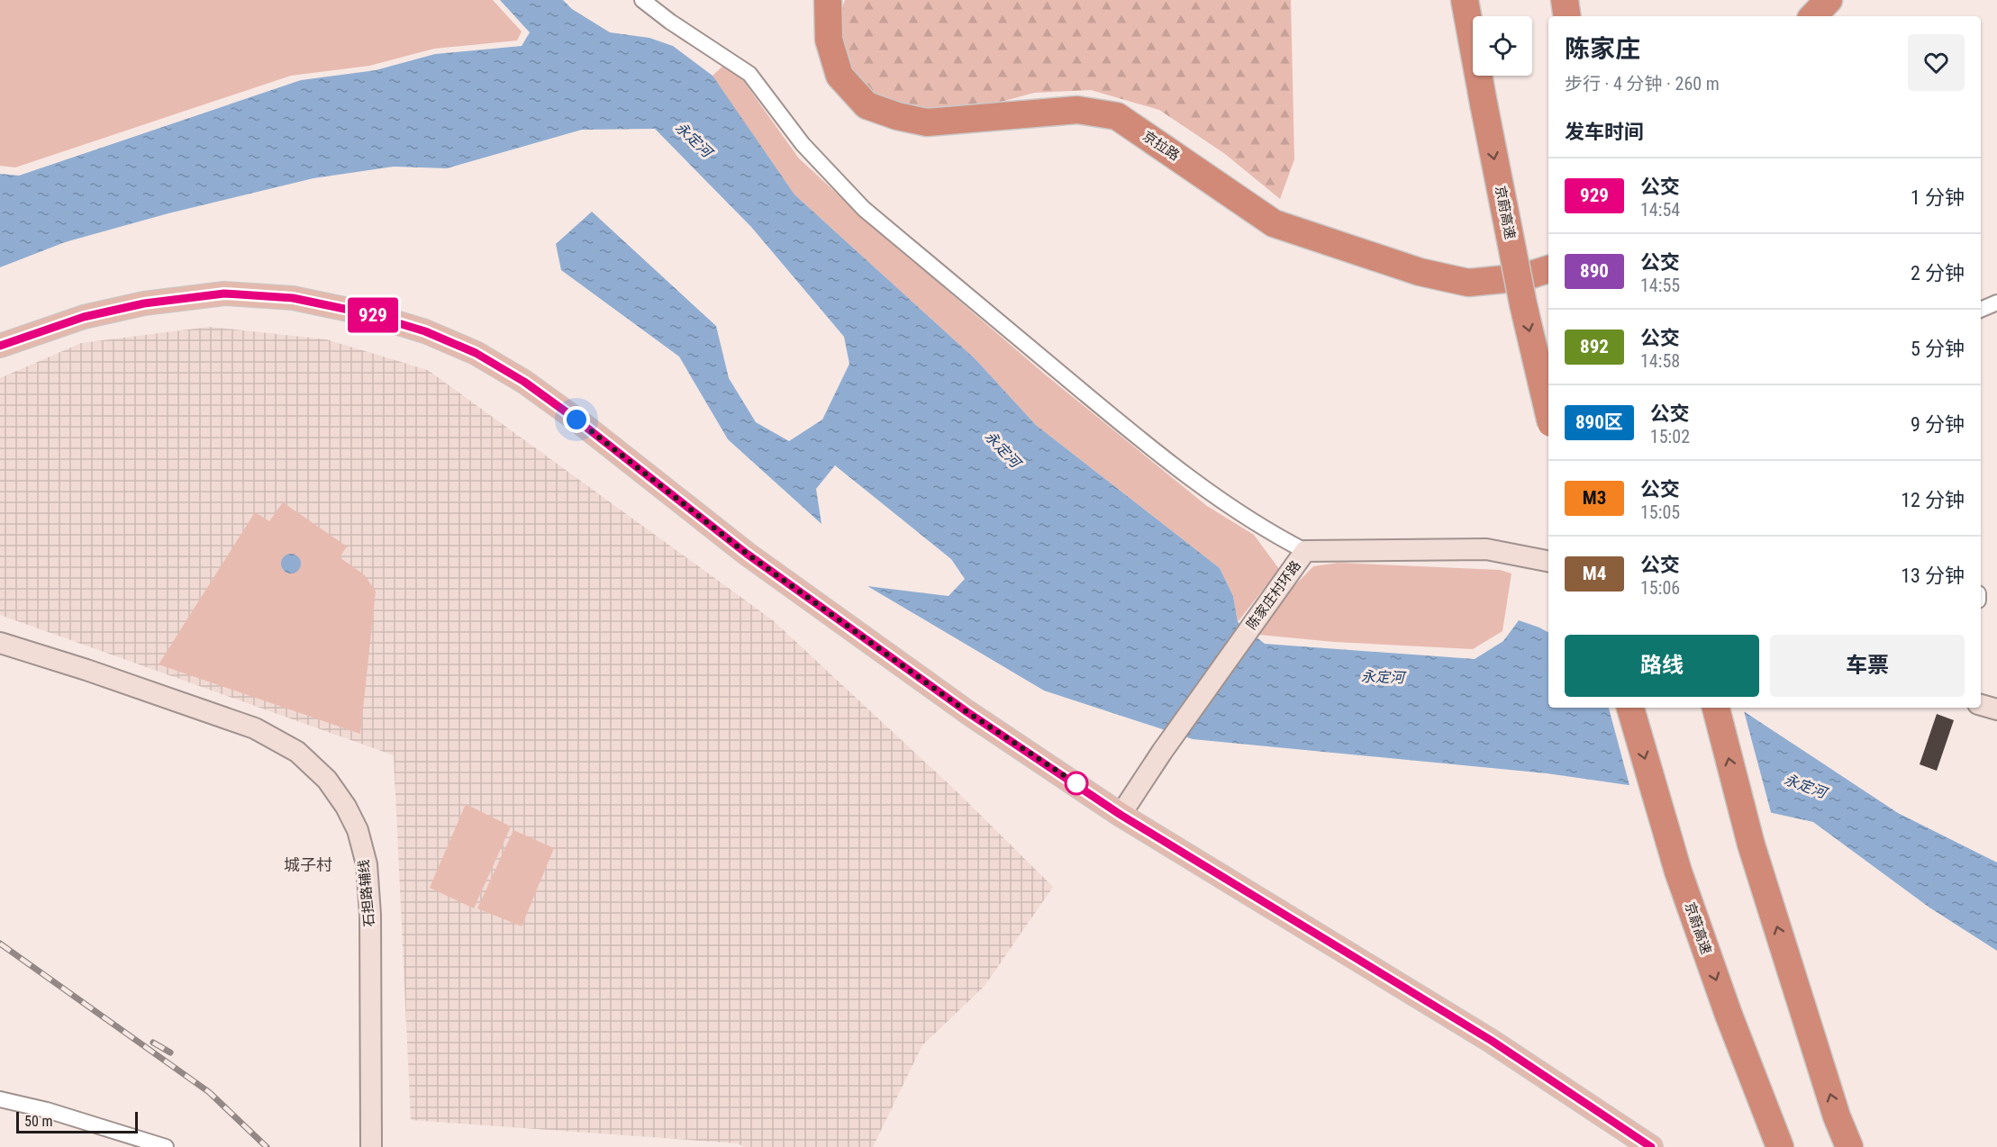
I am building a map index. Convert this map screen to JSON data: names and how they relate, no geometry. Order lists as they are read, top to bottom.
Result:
{
  "streets": {
    "highway": ["京拉路", "京蔚高速"],
    "main road": ["陈家庄村环路", "石担路辅线"]
  },
  "districts": ["城子村"],
  "water": ["永定河"],
  "lines": ["bus line 929"],
  "scale_bar": "50 m",
  "page": {
    "on_map": "929",
    "heading": [
      ["陈家庄", "步行 · 4 分钟 · 260 m"],
      "发车时间"
    ],
    "list": [
      {
        "mark": "929",
        "name": "公交",
        "note": "14:54",
        "value": "1 分钟"
      },
      {
        "mark": "890",
        "name": "公交",
        "note": "14:55",
        "value": "2 分钟"
      },
      {
        "mark": "892",
        "name": "公交",
        "note": "14:58",
        "value": "5 分钟"
      },
      {
        "mark": "890区",
        "name": "公交",
        "note": "15:02",
        "value": "9 分钟"
      },
      {
        "mark": "M3",
        "name": "公交",
        "note": "15:05",
        "value": "12 分钟"
      },
      {
        "mark": "M4",
        "name": "公交",
        "note": "15:06",
        "value": "13 分钟"
      }
    ],
    "buttons": ["路线", "车票"],
    "scale": "50 m"
  }
}
